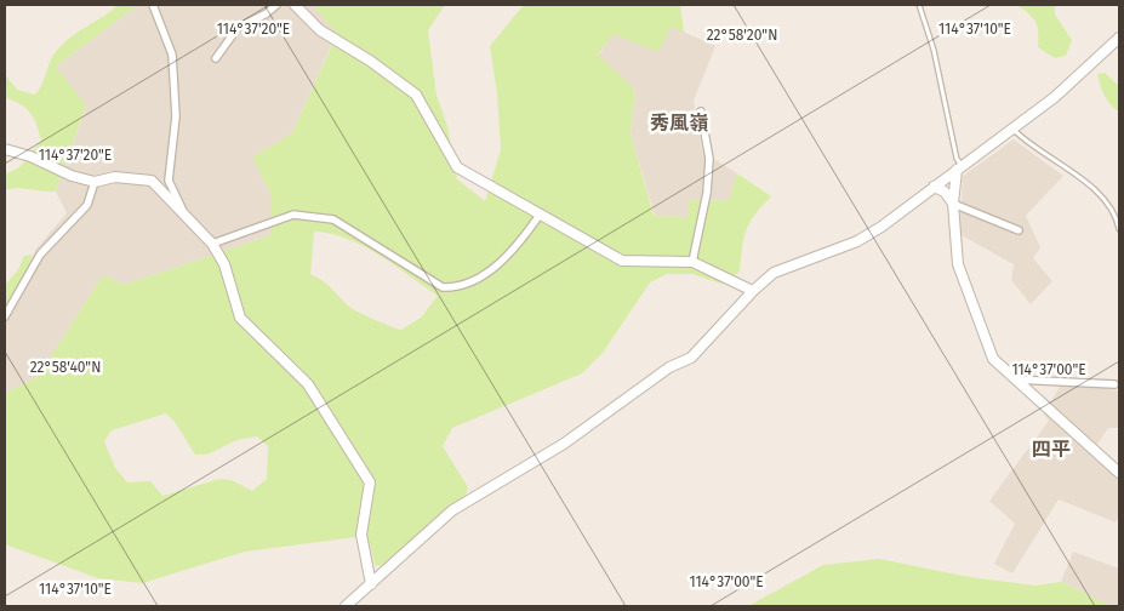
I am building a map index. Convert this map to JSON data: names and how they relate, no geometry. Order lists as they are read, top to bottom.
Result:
{
  "districts": ["秀風嶺", "四平"],
  "coordinates": [
    "114°37'20\"E",
    "114°37'10\"E",
    "22°58'20\"N",
    "22°58'40\"N",
    "114°37'00\"E"
  ]
}
